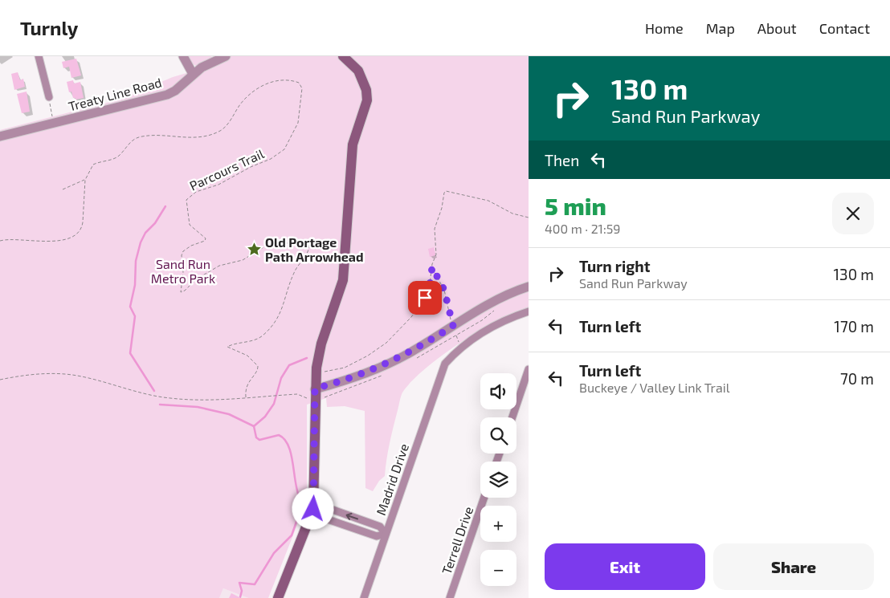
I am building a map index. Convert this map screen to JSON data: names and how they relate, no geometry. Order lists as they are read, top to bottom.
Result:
{
  "streets": {
    "street": ["Treaty Line Road", "Madrid Drive", "Terrell Drive"],
    "path": ["Parcours Trail"]
  },
  "parks": ["Sand Run Metro Park"],
  "places": {
    "place": ["Old Portage Path Arrowhead"]
  },
  "page": {
    "header": "Turnly",
    "nav": [
      "Home",
      "Map",
      "About",
      "Contact"
    ],
    "turn": ["130 m", "Sand Run Parkway"],
    "then": "Then",
    "heading": ["5 min", "400 m · 21:59"],
    "list": [
      {
        "name": "Turn right",
        "note": "Sand Run Parkway",
        "value": "130 m"
      },
      {
        "name": "Turn left",
        "value": "170 m"
      },
      {
        "name": "Turn left",
        "note": "Buckeye / Valley Link Trail",
        "value": "70 m"
      }
    ],
    "map_buttons": ["+", "−"],
    "buttons": ["Exit", "Share"]
  }
}
